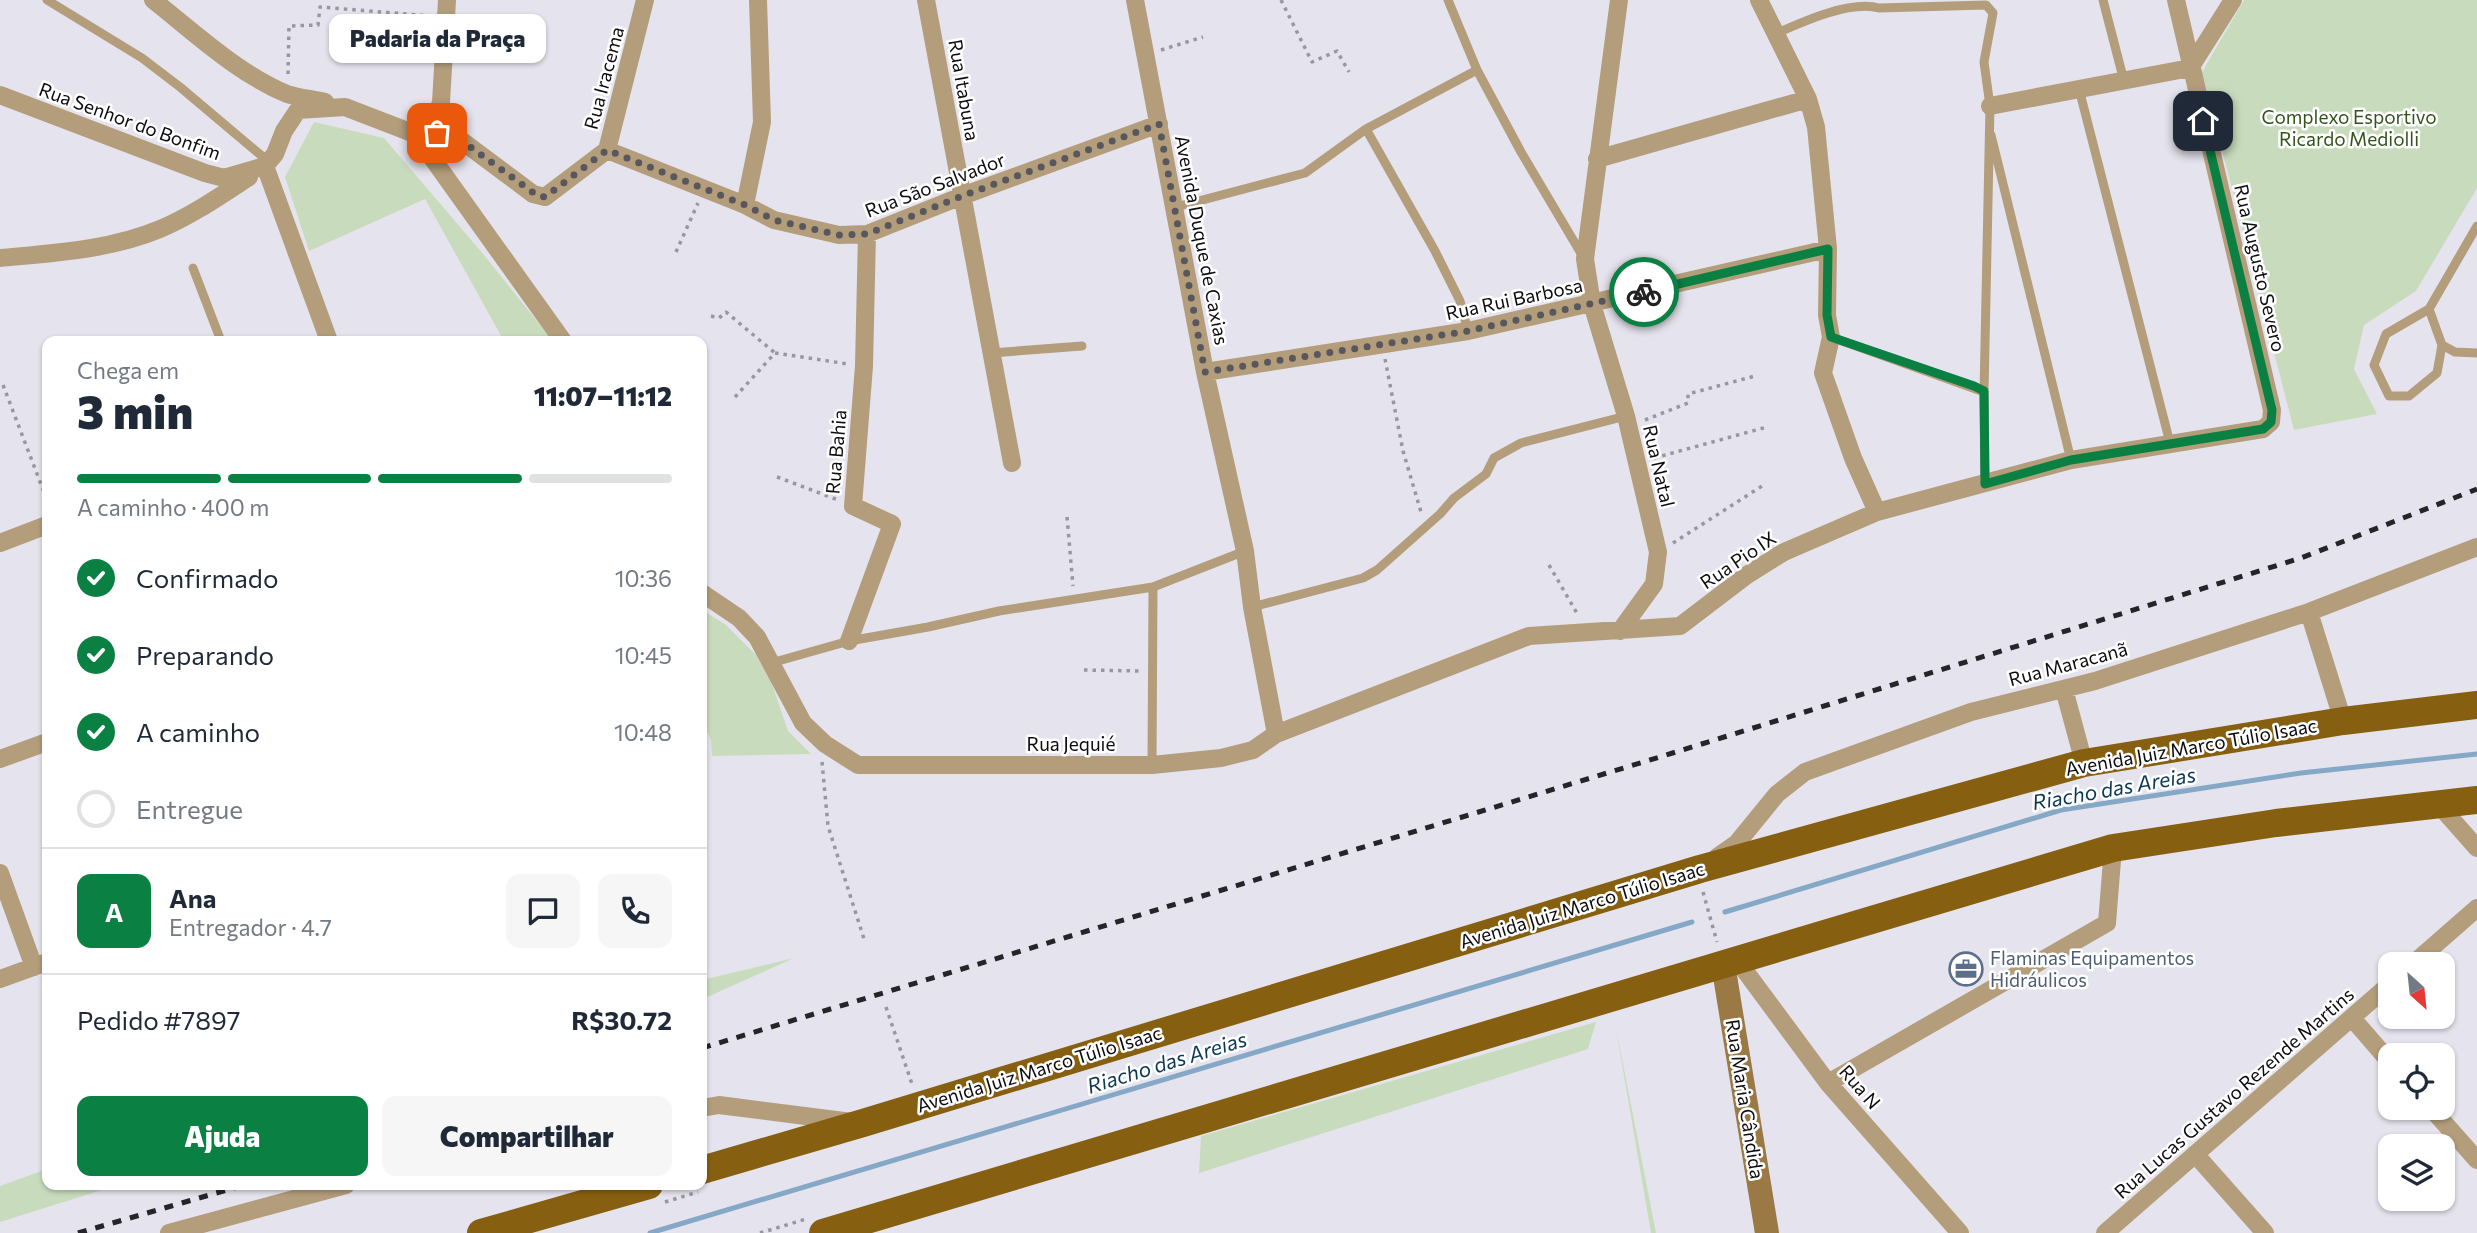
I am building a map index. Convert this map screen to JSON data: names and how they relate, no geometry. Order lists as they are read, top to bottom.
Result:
{
  "streets": {
    "main road": ["Avenida Juiz Marco Túlio Isaac"],
    "street": [
      "Rua Iracema",
      "Rua Itabuna",
      "Rua Senhor do Bonfim",
      "Rua São Salvador",
      "Avenida Duque de Caxias",
      "Rua Augusto Severo",
      "Rua Rui Barbosa",
      "Rua Bahia",
      "Rua Natal",
      "Rua Pio IX",
      "Rua Maracanã",
      "Rua Jequié",
      "Rua N",
      "Rua Lucas Gustavo Rezende Martins",
      "Rua Maria Cândida"
    ]
  },
  "crossings": [
    ["Rua Iracema", "Rua São Salvador"],
    ["Rua Itabuna", "Rua São Salvador"],
    ["Rua São Salvador", "Avenida Duque de Caxias"],
    ["Rua São Salvador", "Rua Bahia"],
    ["Avenida Duque de Caxias", "Rua Rui Barbosa"],
    ["Avenida Duque de Caxias", "Rua Pio IX"],
    ["Avenida Duque de Caxias", "Rua Jequié"],
    ["Rua Augusto Severo", "Rua Pio IX"],
    ["Rua Rui Barbosa", "Rua Natal"],
    ["Rua Natal", "Rua Pio IX"],
    ["Rua Pio IX", "Rua Jequié"],
    ["Rua Maracanã", "Avenida Juiz Marco Túlio Isaac"],
    ["Rua N", "Rua Maria Cândida"]
  ],
  "water": ["Riacho das Areias"],
  "parks": ["Complexo Esportivo Ricardo Mediolli"],
  "places": {
    "other": ["Padaria da Praça"],
    "office": ["Flaminas Equipamentos Hidráulicos"]
  },
  "north": "bottom right",
  "page": {
    "bubble": "Padaria da Praça",
    "heading": ["3 min", "Chega em", "11:07–11:12"],
    "panel": [
      "Ana",
      "Entregador · 4.7",
      "Pedido #7897",
      "R$30.72"
    ],
    "bar": "A caminho · 400 m",
    "list": [
      ["Confirmado", "10:36"],
      ["Preparando", "10:45"],
      ["A caminho", "10:48"],
      "Entregue"
    ],
    "round": "A",
    "buttons": ["Ajuda", "Compartilhar"]
  }
}
